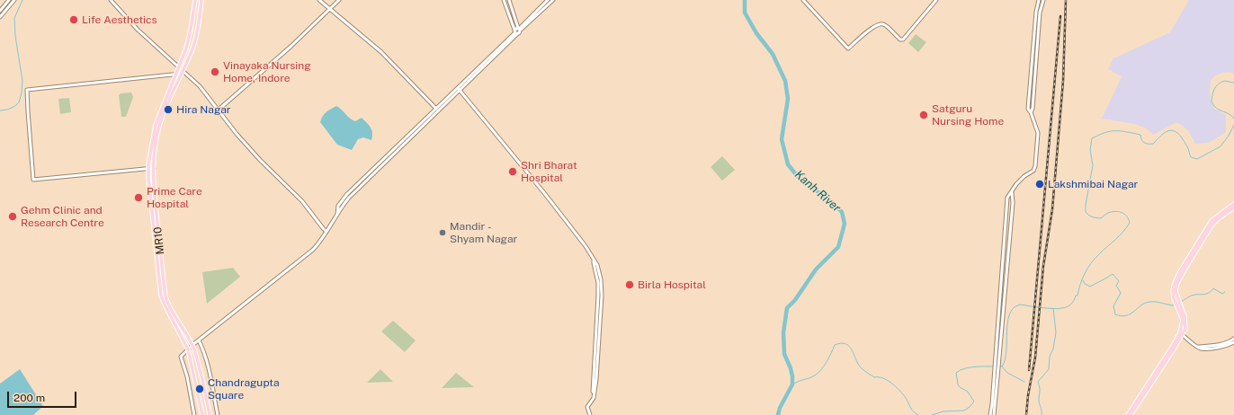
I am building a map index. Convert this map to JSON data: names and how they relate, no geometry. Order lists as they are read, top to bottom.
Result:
{
  "streets": {
    "main road": ["MR10"]
  },
  "water": ["Kanh River"],
  "places": [
    "Life Aesthetics",
    "Vinayaka Nursing Home, Indore",
    "Hira Nagar",
    "Satguru Nursing Home",
    "Shri Bharat Hospital",
    "Lakshmibai Nagar",
    "Prime Care Hospital",
    "Gehm Clinic and Research Centre",
    "Mandir - Shyam Nagar",
    "Birla Hospital",
    "Chandragupta Square"
  ],
  "scale_bar": "200 m"
}
